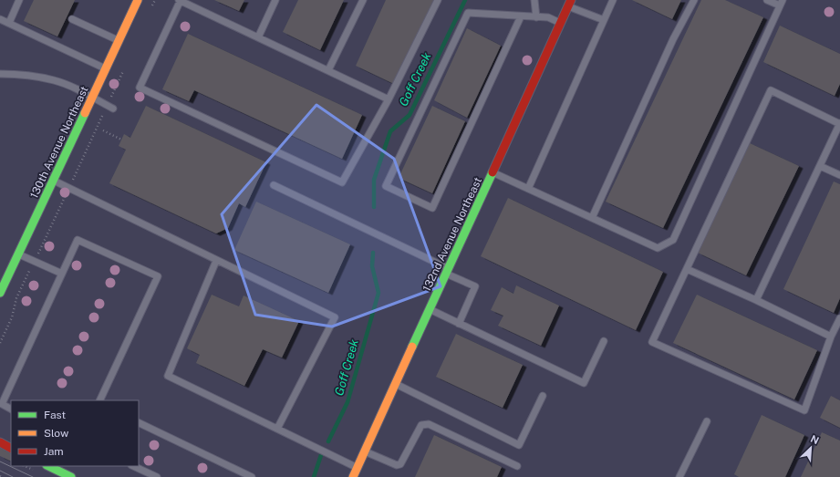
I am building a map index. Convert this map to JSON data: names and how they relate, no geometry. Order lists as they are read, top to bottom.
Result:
{
  "streets": {
    "street": ["130th Avenue Northeast", "132nd Avenue Northeast"]
  },
  "water": ["Goff Creek"],
  "legend": ["Fast", "Slow", "Jam"],
  "north": "top right"
}
